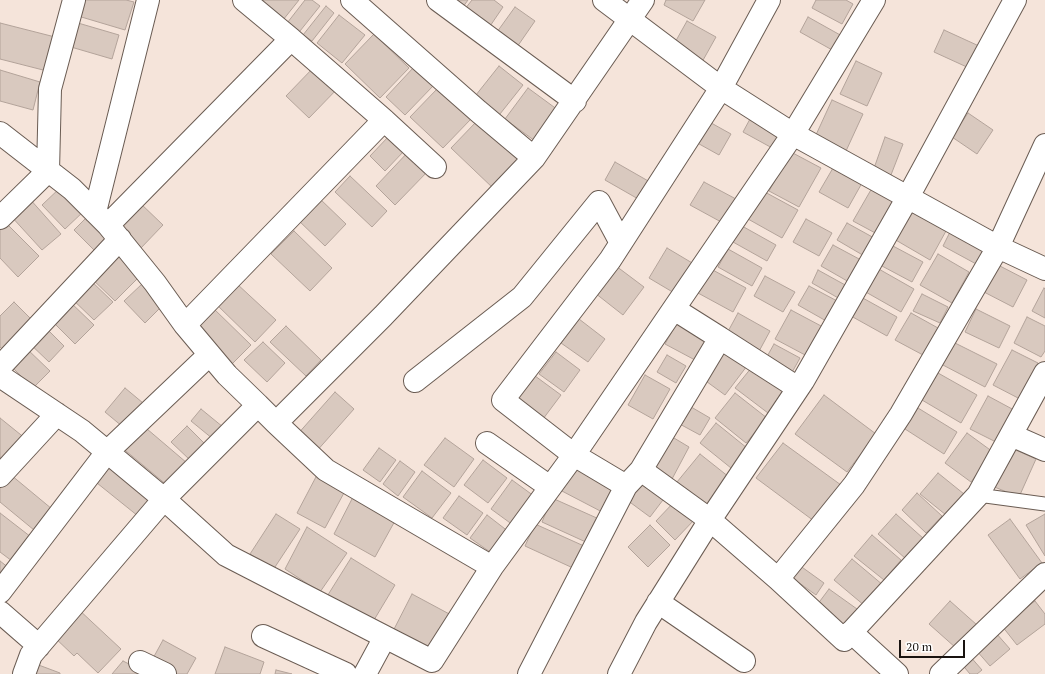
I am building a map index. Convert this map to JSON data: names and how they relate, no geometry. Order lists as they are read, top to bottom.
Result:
{
  "scale_bar": "20 m"
}
